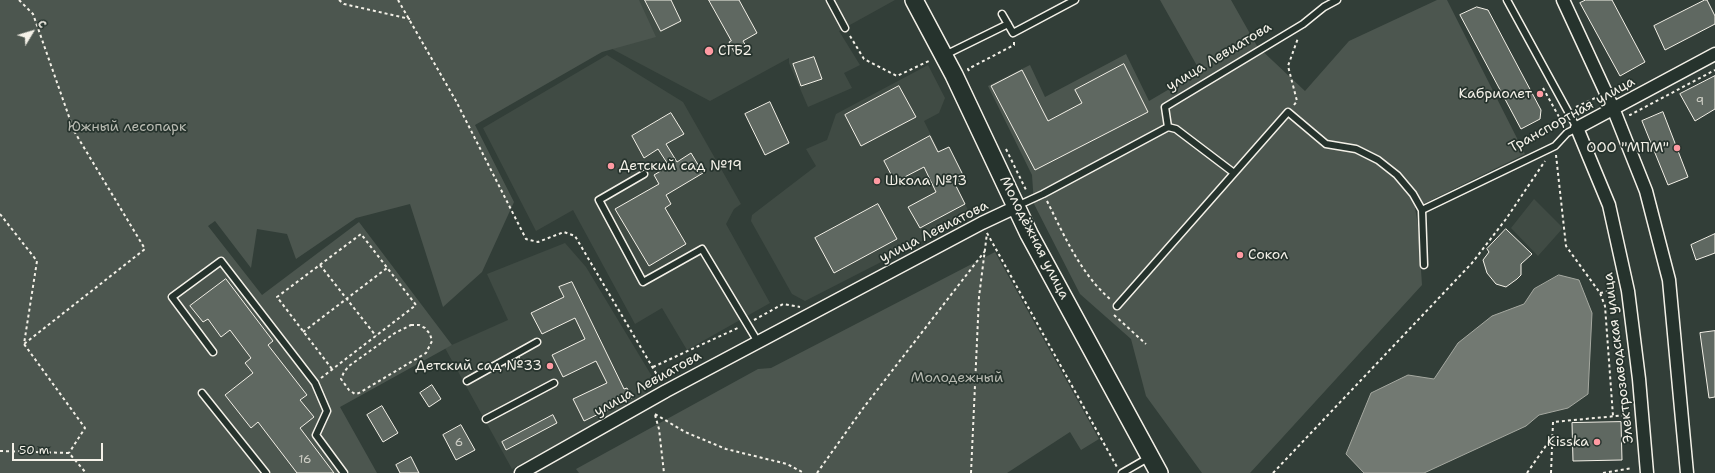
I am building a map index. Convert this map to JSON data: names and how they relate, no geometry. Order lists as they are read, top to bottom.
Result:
{
  "streets": {
    "main road": ["Молодёжная улица"],
    "street": ["улица Левиатова", "Транспортная улица", "Электрозаводская улица"]
  },
  "crossings": [
    ["улица Левиатова", "Молодёжная улица"],
    ["Транспортная улица", "Электрозаводская улица"]
  ],
  "parks": ["Южный лесопарк", "Молодежный"],
  "places": [
    "СГБ2",
    "Кабриолет",
    "ООО \"МПМ\"",
    "Детский сад №19",
    "Школа №13",
    "Сокол",
    "Детский сад №33",
    "Kisska"
  ],
  "house_numbers": ["9", "6", "16"],
  "scale_bar": "50 m",
  "north": "top right"
}
